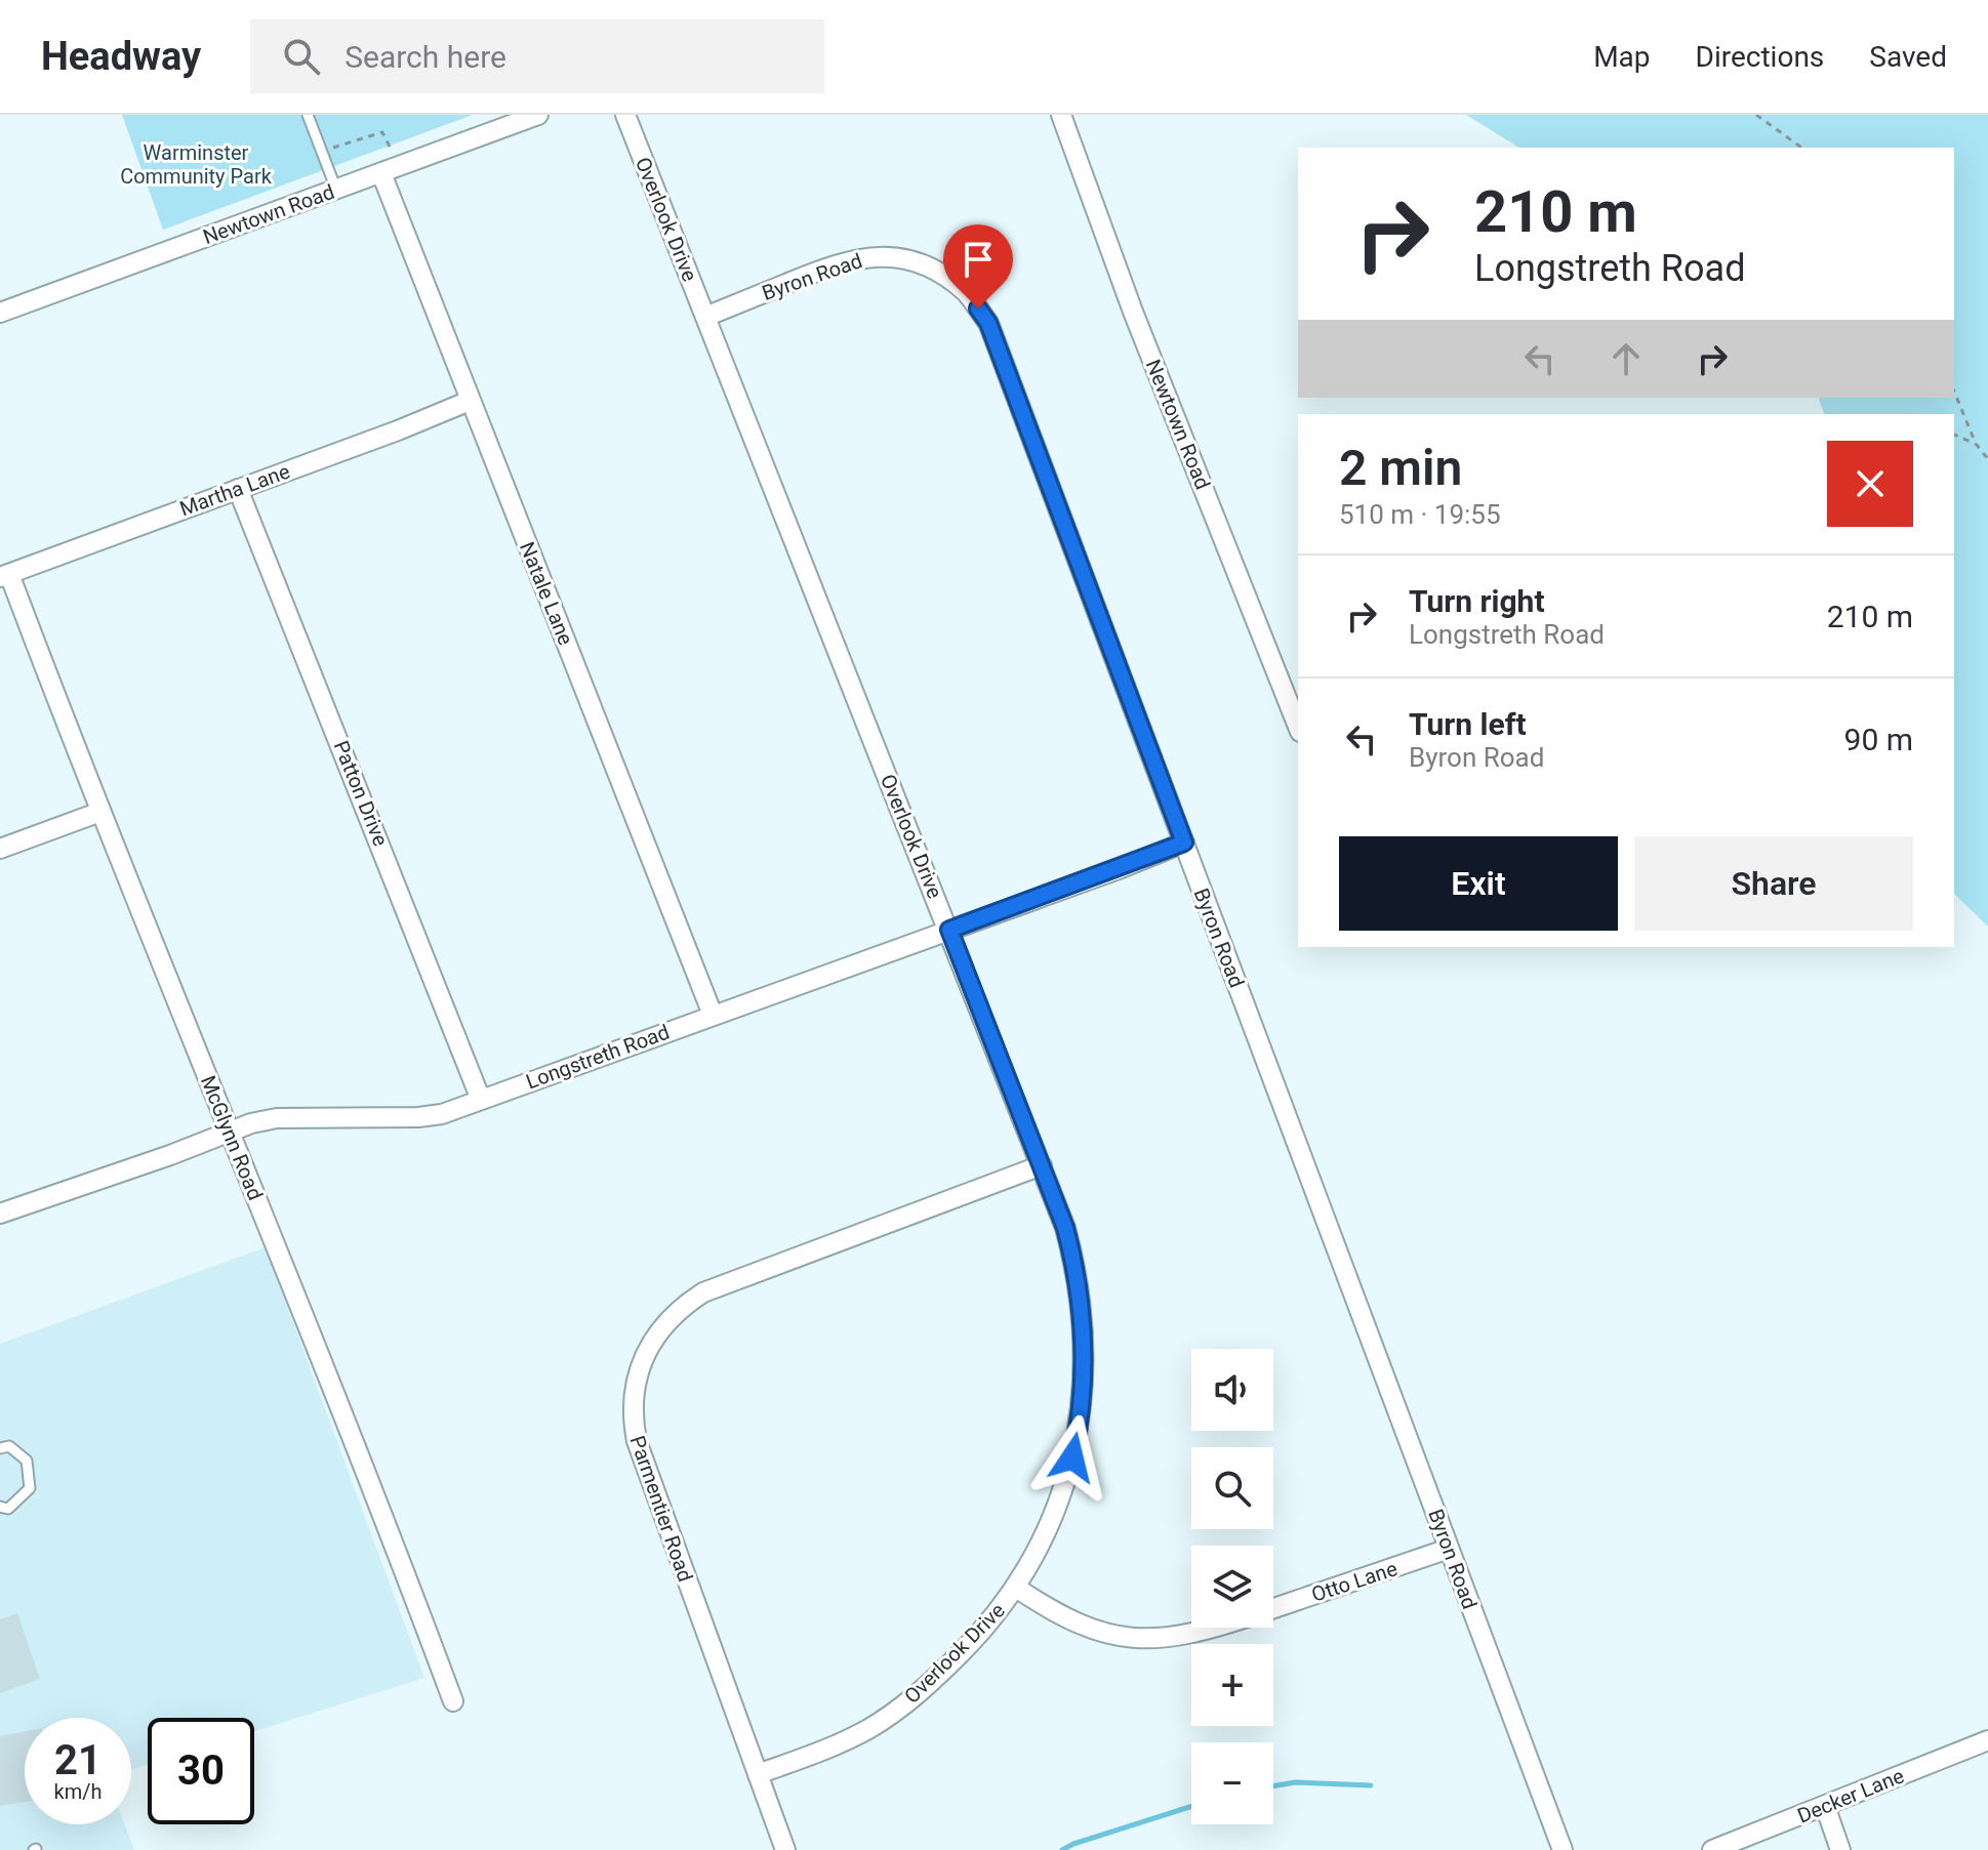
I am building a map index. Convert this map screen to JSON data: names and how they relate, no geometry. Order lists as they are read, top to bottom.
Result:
{
  "streets": {
    "street": [
      "Newtown Road",
      "Overlook Drive",
      "Byron Road",
      "Martha Lane",
      "Natale Lane",
      "Patton Drive",
      "Longstreth Road",
      "McGlynn Road",
      "Parmentier Road",
      "Otto Lane",
      "Decker Lane"
    ]
  },
  "crossings": [
    ["Newtown Road", "Natale Lane"],
    ["Overlook Drive", "Byron Road"],
    ["Overlook Drive", "Longstreth Road"],
    ["Overlook Drive", "Parmentier Road"],
    ["Overlook Drive", "Otto Lane"],
    ["Byron Road", "Longstreth Road"],
    ["Byron Road", "Otto Lane"],
    ["Martha Lane", "Natale Lane"],
    ["Martha Lane", "Patton Drive"],
    ["Martha Lane", "McGlynn Road"],
    ["Natale Lane", "Longstreth Road"],
    ["Patton Drive", "Longstreth Road"],
    ["Longstreth Road", "McGlynn Road"]
  ],
  "parks": ["Warminster Community Park"],
  "page": {
    "header": "Headway",
    "search": "Search here",
    "nav": ["Map", "Directions", "Saved"],
    "turn": ["210 m", "Longstreth Road"],
    "heading": ["2 min", "510 m · 19:55"],
    "list": [
      {
        "name": "Turn right",
        "note": "Longstreth Road",
        "value": "210 m"
      },
      {
        "name": "Turn left",
        "note": "Byron Road",
        "value": "90 m"
      }
    ],
    "buttons": ["Exit", "Share"],
    "map_buttons": ["+", "−"],
    "speed": "21 km/h",
    "limit": "30"
  }
}
